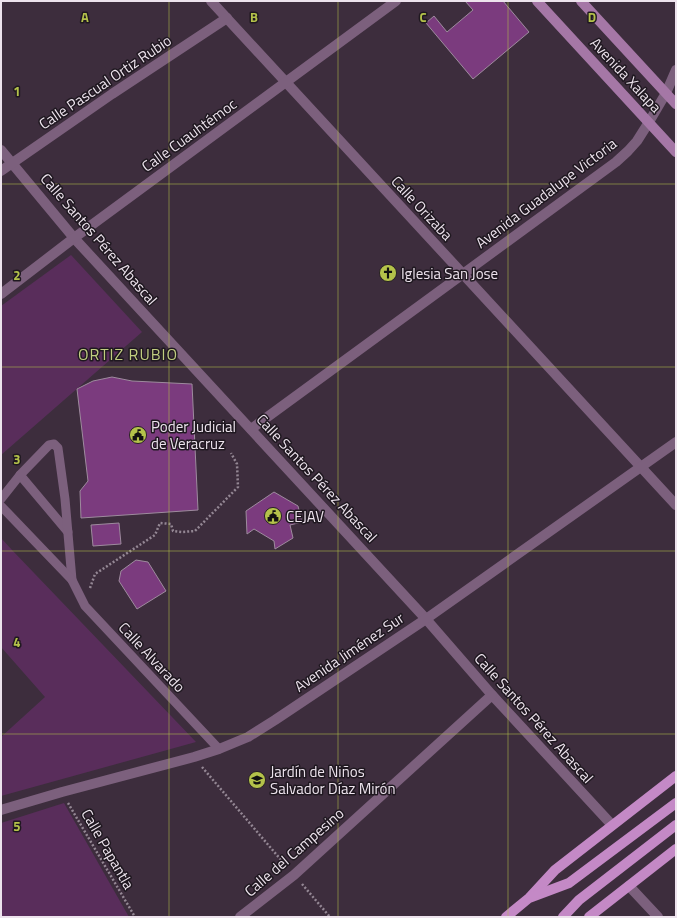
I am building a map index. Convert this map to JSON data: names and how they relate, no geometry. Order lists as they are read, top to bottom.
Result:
{
  "streets": {
    "main road": ["Avenida Xalapa"],
    "street": [
      "Calle Pascual Ortiz Rubio",
      "Calle Cuauhtémoc",
      "Avenida Guadalupe Victoria",
      "Calle Orizaba",
      "Calle Santos Pérez Abascal",
      "Avenida Jiménez Sur",
      "Calle del Campesino"
    ],
    "lane": ["Calle Alvarado"],
    "path": ["Calle Papantla"]
  },
  "crossings": [
    ["Avenida Xalapa", "Avenida Guadalupe Victoria"],
    ["Calle Pascual Ortiz Rubio", "Calle Orizaba"],
    ["Calle Pascual Ortiz Rubio", "Calle Santos Pérez Abascal"],
    ["Calle Cuauhtémoc", "Calle Orizaba"],
    ["Calle Cuauhtémoc", "Calle Santos Pérez Abascal"],
    ["Avenida Guadalupe Victoria", "Calle Orizaba"],
    ["Avenida Guadalupe Victoria", "Calle Santos Pérez Abascal"],
    ["Calle Orizaba", "Avenida Jiménez Sur"],
    ["Calle Santos Pérez Abascal", "Avenida Jiménez Sur"],
    ["Calle Santos Pérez Abascal", "Calle del Campesino"],
    ["Avenida Jiménez Sur", "Calle Alvarado"],
    ["Avenida Jiménez Sur", "Calle Papantla"]
  ],
  "districts": ["ORTIZ RUBIO"],
  "places": {
    "church": ["Iglesia San Jose"],
    "public building": ["Poder Judicial de Veracruz", "CEJAV"],
    "school or university": ["Jardín de Niños Salvador Díaz Mirón"]
  },
  "grid": {
    "columns": [
      "A",
      "B",
      "C",
      "D"
    ],
    "rows": [
      "1",
      "2",
      "3",
      "4",
      "5"
    ]
  }
}
